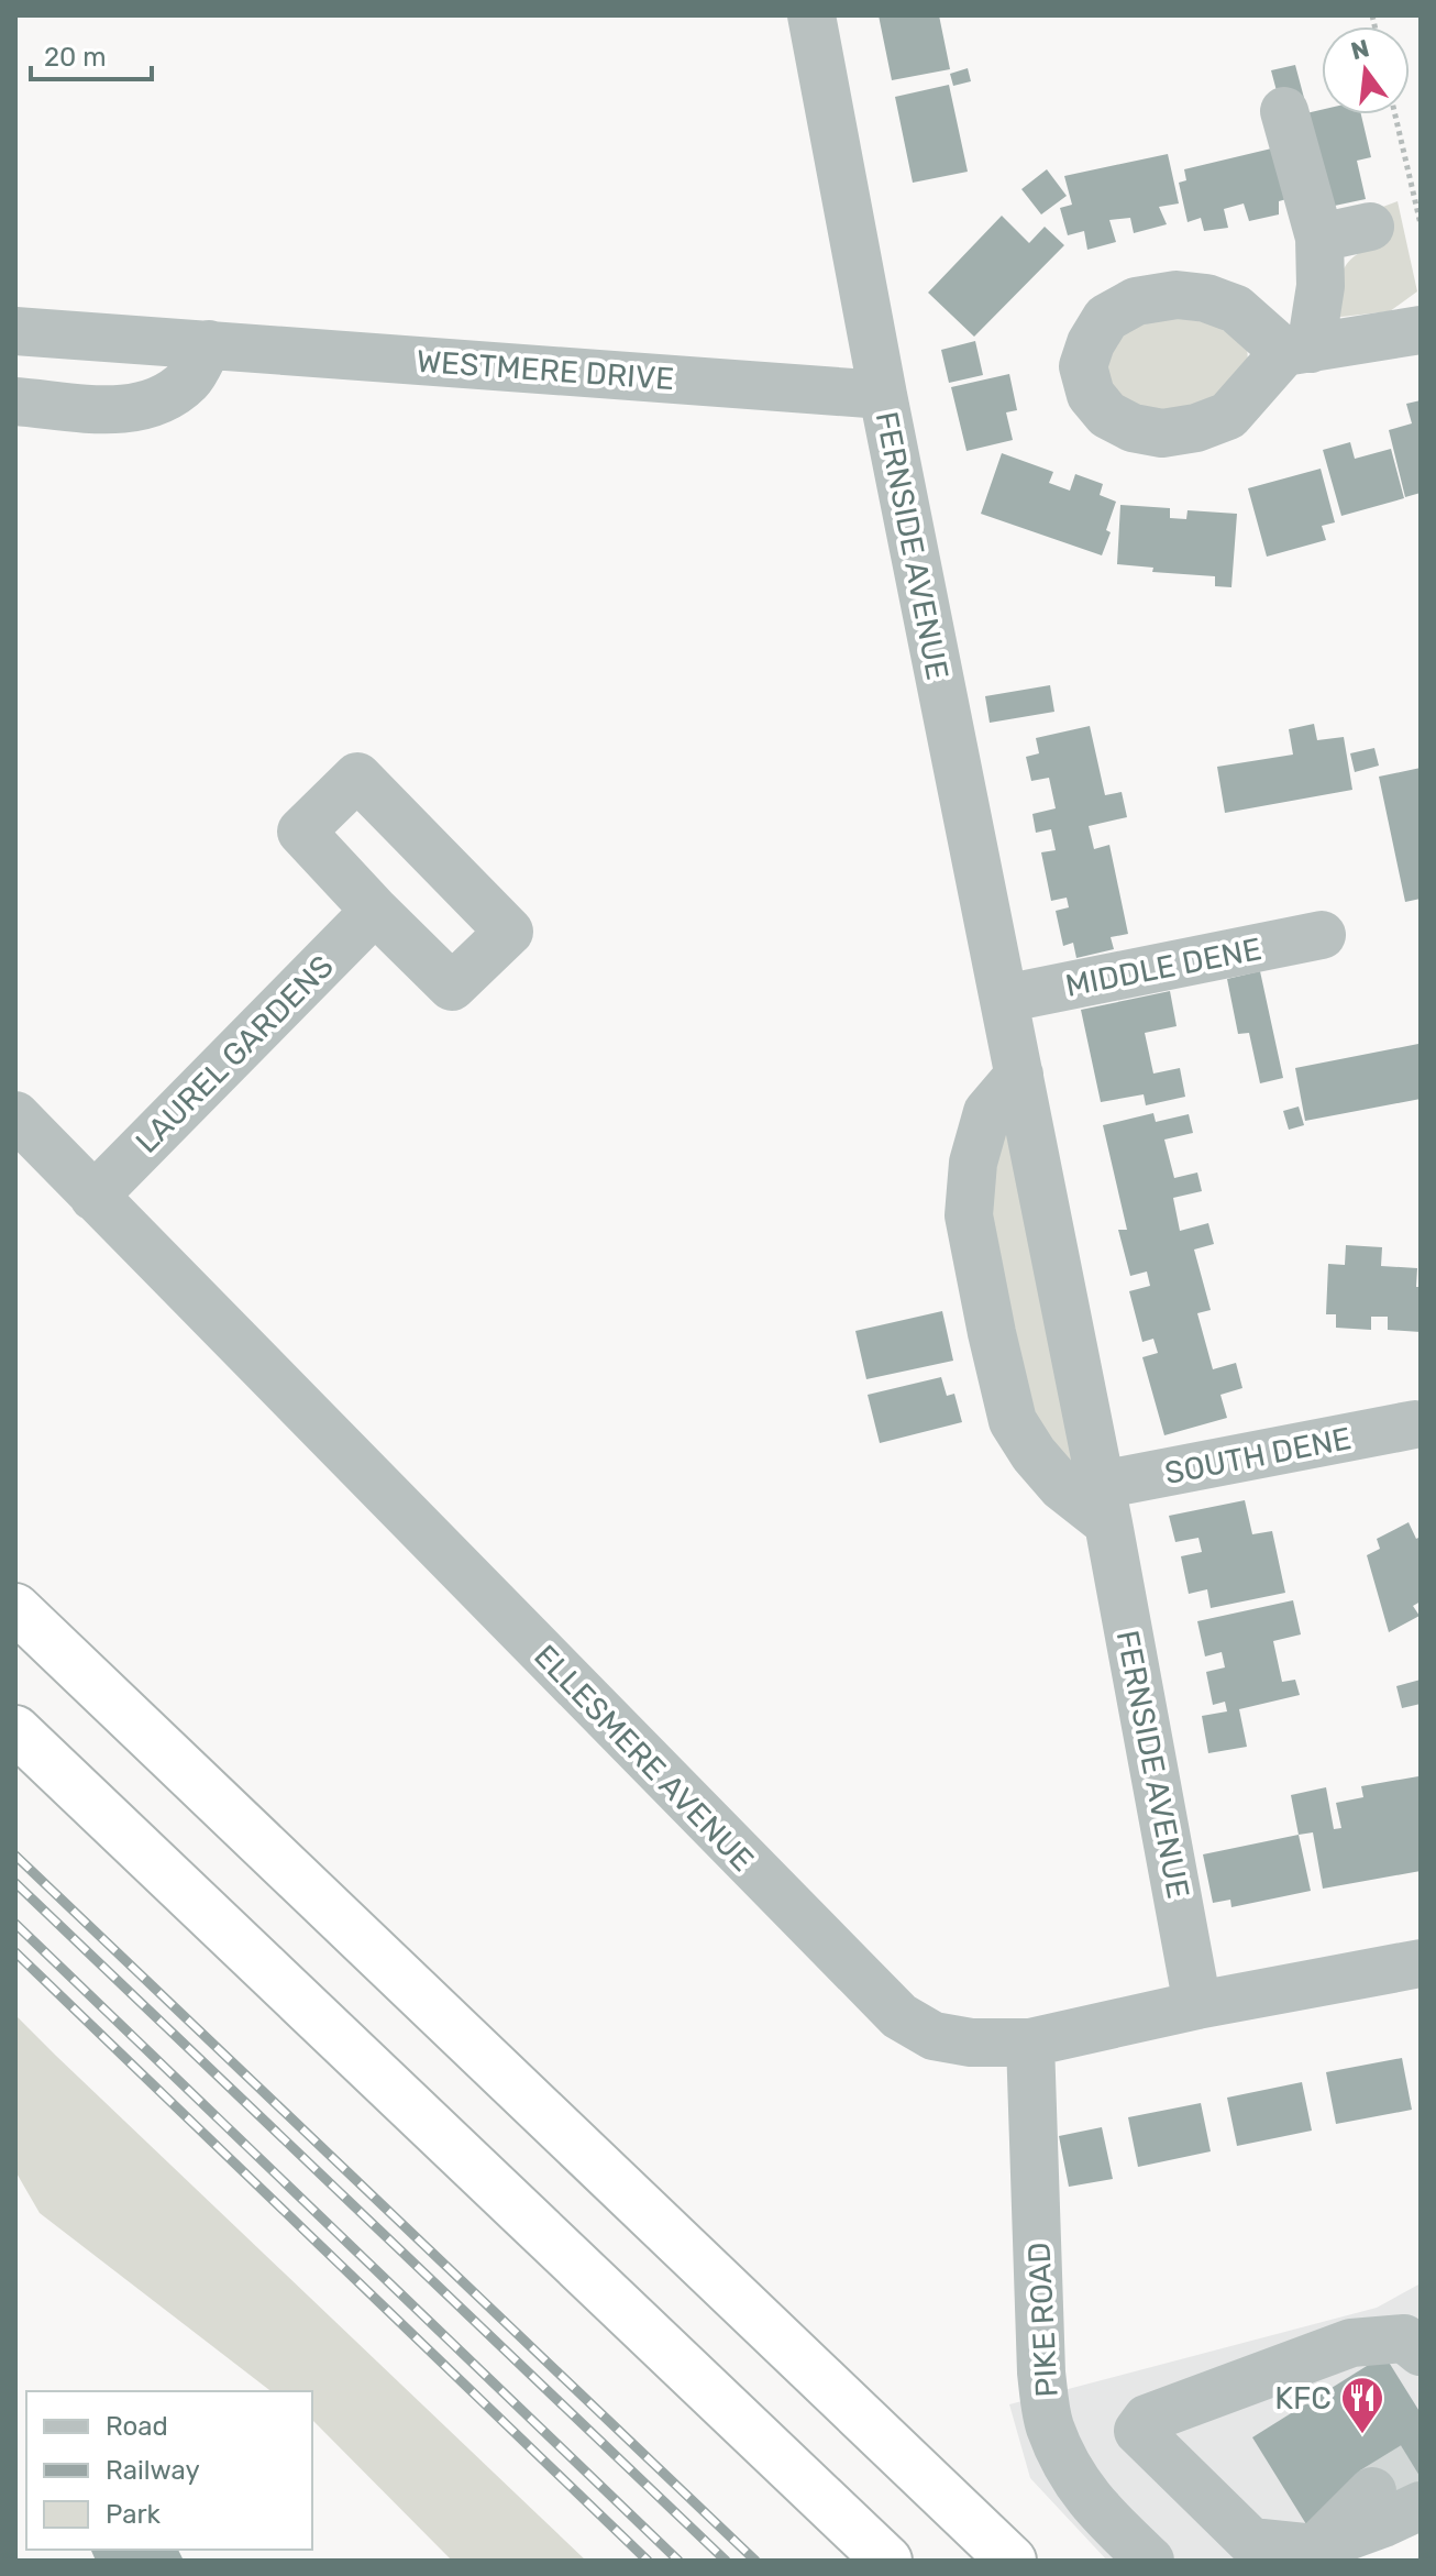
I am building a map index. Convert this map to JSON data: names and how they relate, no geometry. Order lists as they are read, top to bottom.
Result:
{
  "streets": {
    "street": [
      "WESTMERE DRIVE",
      "FERNSIDE AVENUE",
      "MIDDLE DENE",
      "LAUREL GARDENS",
      "SOUTH DENE",
      "ELLESMERE AVENUE",
      "PIKE ROAD"
    ]
  },
  "crossings": [
    ["WESTMERE DRIVE", "FERNSIDE AVENUE"],
    ["FERNSIDE AVENUE", "MIDDLE DENE"],
    ["FERNSIDE AVENUE", "SOUTH DENE"],
    ["FERNSIDE AVENUE", "ELLESMERE AVENUE"],
    ["LAUREL GARDENS", "ELLESMERE AVENUE"],
    ["ELLESMERE AVENUE", "PIKE ROAD"]
  ],
  "places": {
    "restaurant": ["KFC"]
  },
  "legend": ["Road", "Railway", "Park"],
  "scale_bar": "20 m",
  "north": "top"
}
